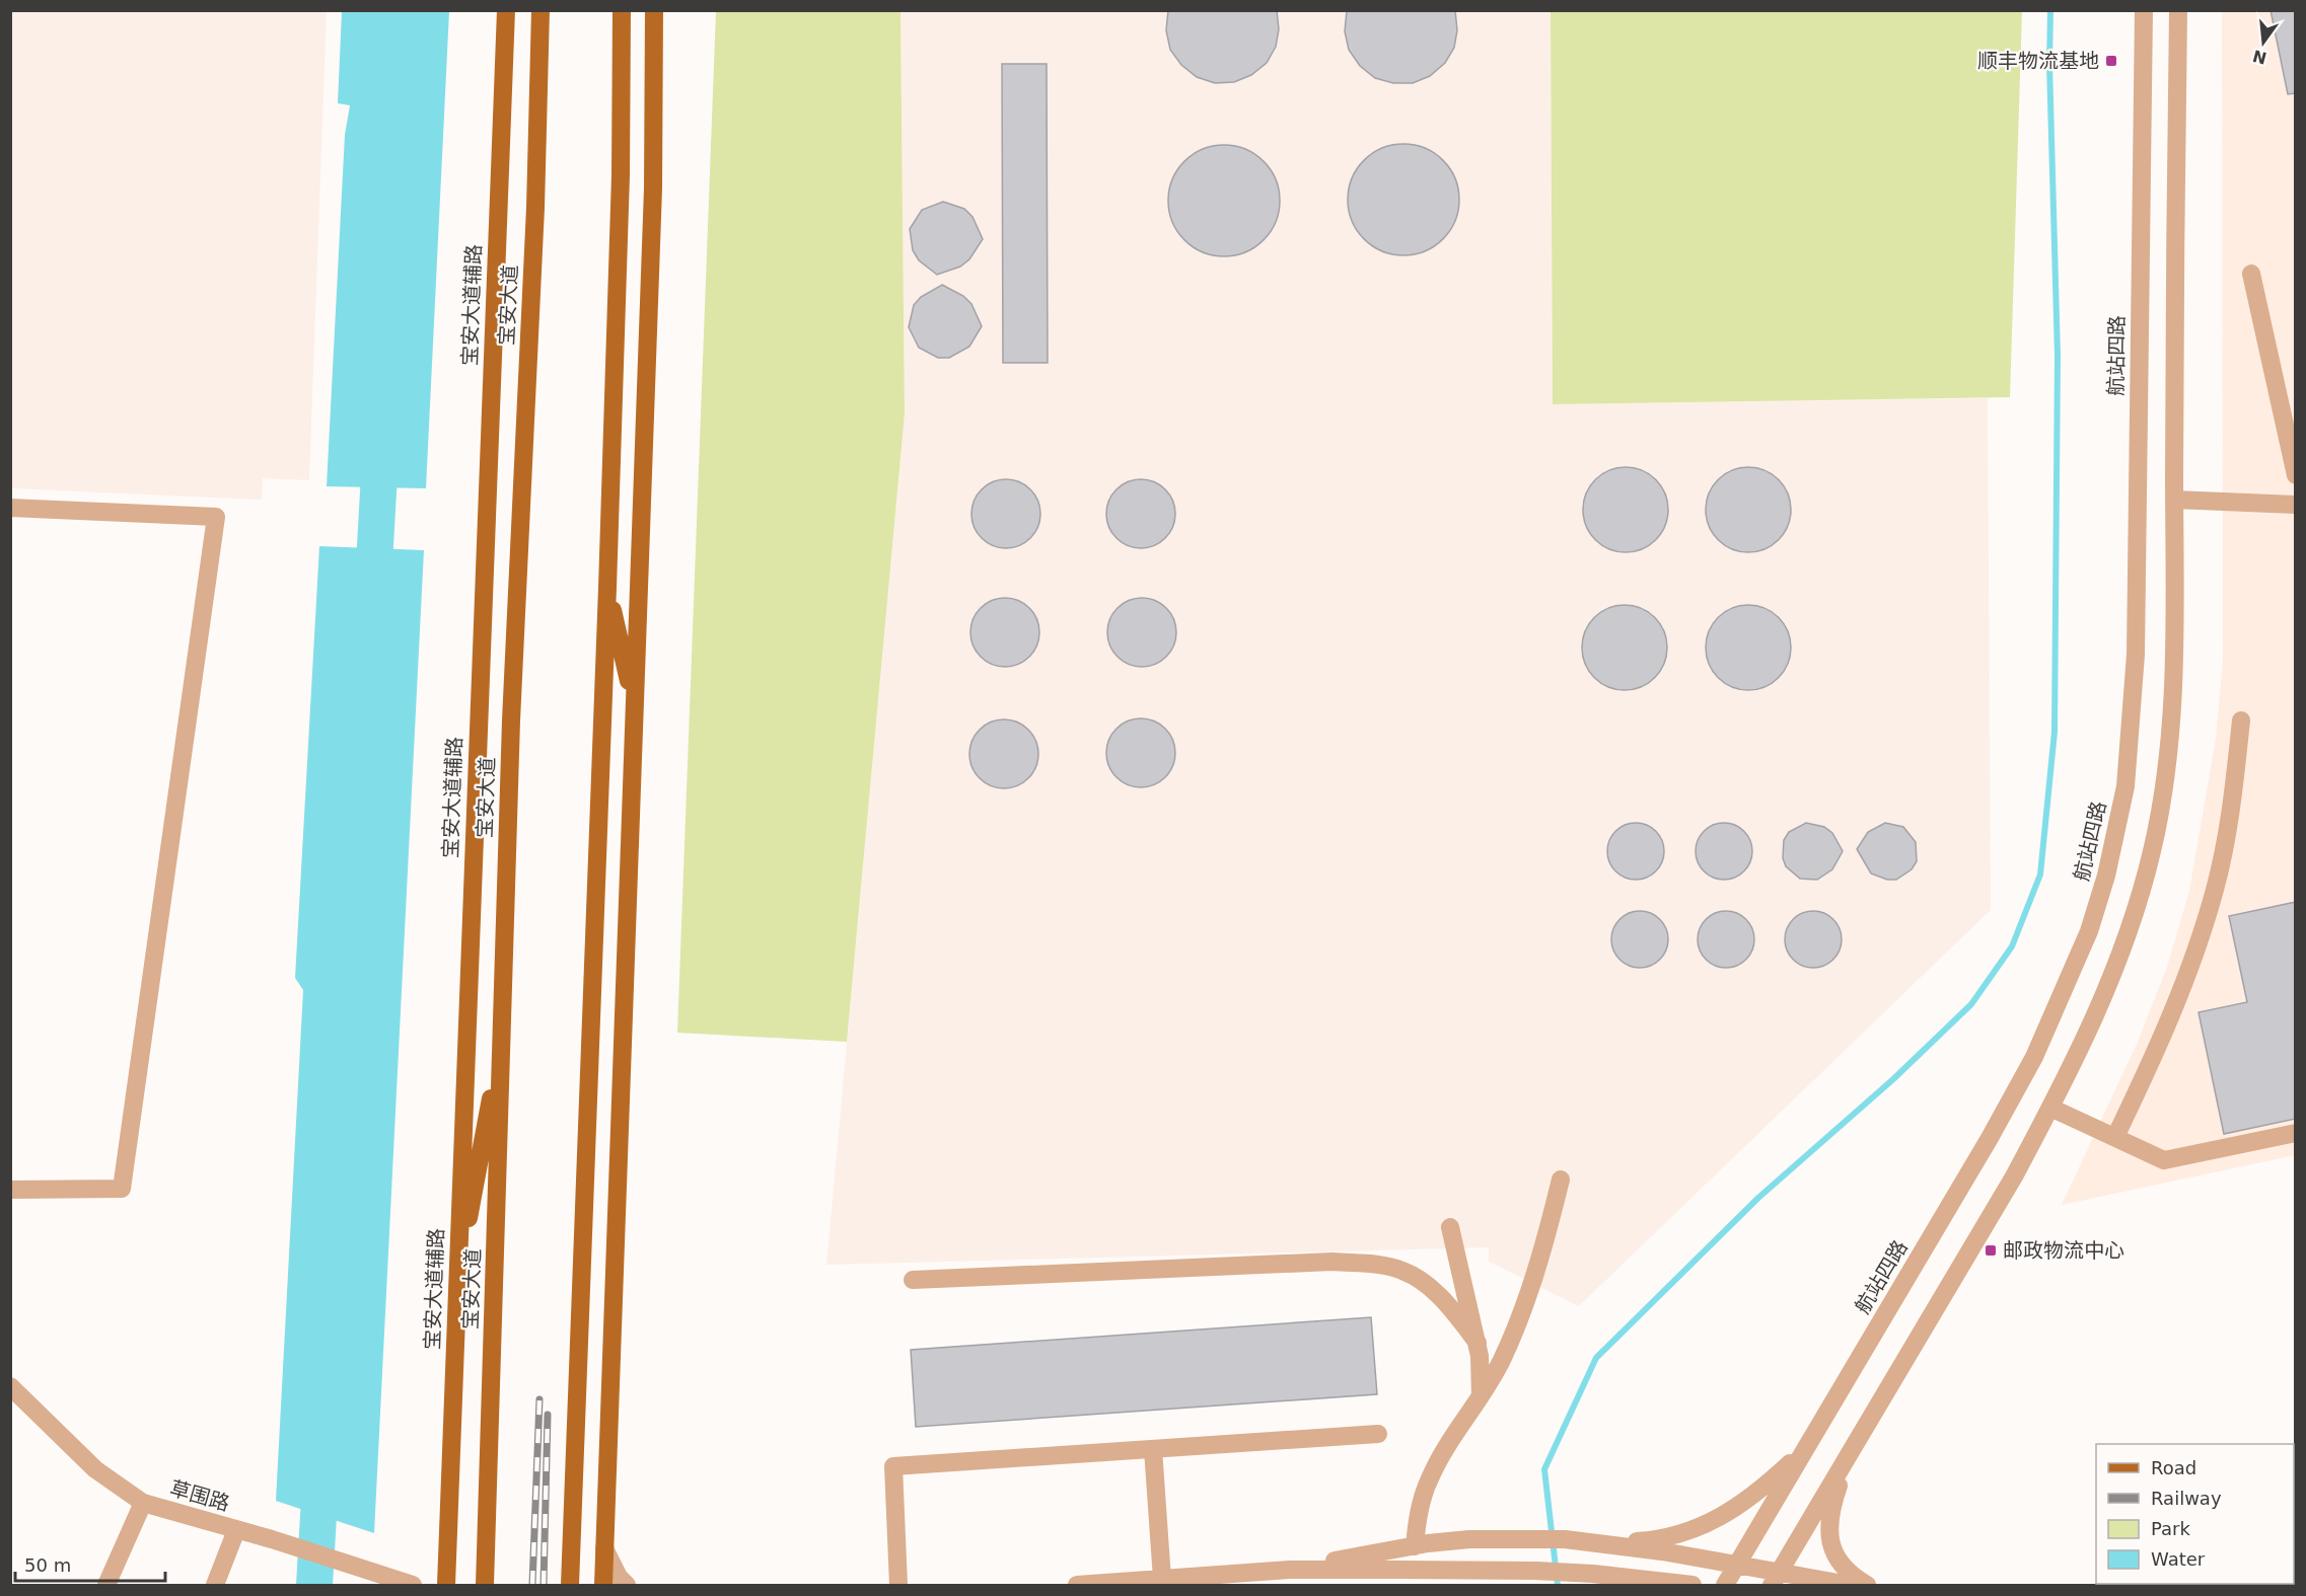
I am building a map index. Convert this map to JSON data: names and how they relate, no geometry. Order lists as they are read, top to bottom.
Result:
{
  "streets": {
    "main road": ["宝安大道辅路", "宝安大道"],
    "street": ["航站四路", "草围路"]
  },
  "places": {
    "transit": ["顺丰物流基地", "邮政物流中心"]
  },
  "legend": [
    "Road",
    "Railway",
    "Park",
    "Water"
  ],
  "scale_bar": "50 m",
  "north": "bottom"
}
